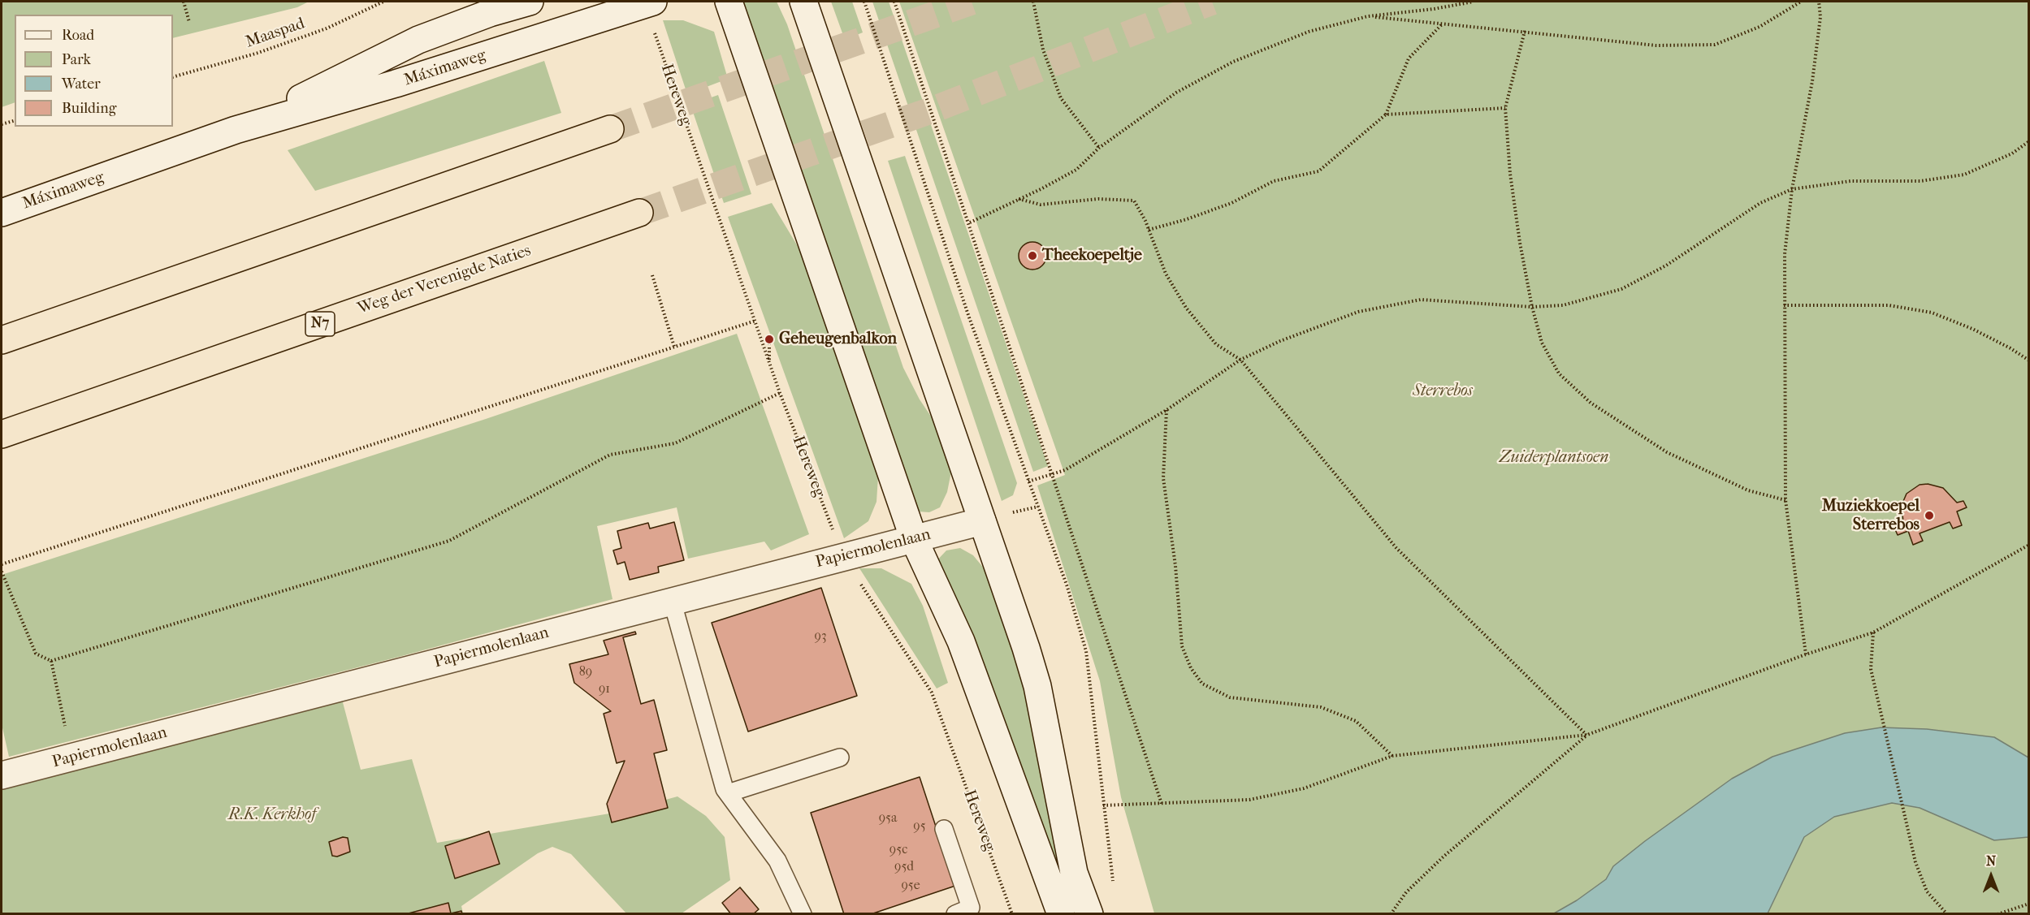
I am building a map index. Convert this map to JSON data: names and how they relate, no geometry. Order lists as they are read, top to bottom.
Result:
{
  "streets": {
    "highway": ["Weg der Verenigde Naties", "N7"],
    "main road": ["Máximaweg", "Papiermolenlaan"],
    "path": ["Maaspad", "Hereweg"]
  },
  "crossings": [
    ["Máximaweg", "Hereweg"],
    ["Hereweg", "Papiermolenlaan"]
  ],
  "parks": ["Sterrebos", "Zuiderplantsoen", "R.K. Kerkhof"],
  "places": ["Theekoepeltje", "Geheugenbalkon", "Muziekkoepel Sterrebos"],
  "house_numbers": [
    "93",
    "89",
    "91",
    "95a",
    "95",
    "95c",
    "95d",
    "95e"
  ],
  "legend": [
    "Road",
    "Park",
    "Water",
    "Building"
  ],
  "north": "top"
}
